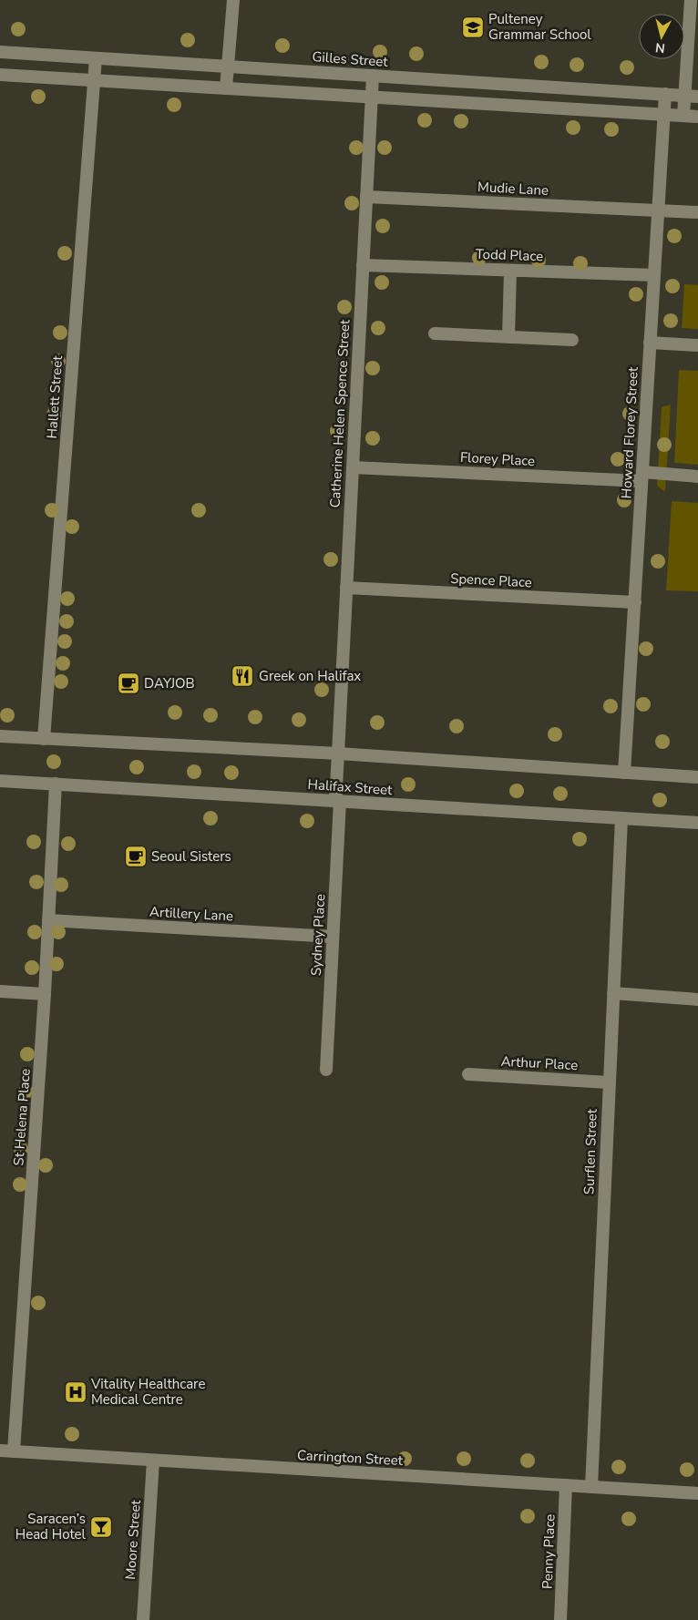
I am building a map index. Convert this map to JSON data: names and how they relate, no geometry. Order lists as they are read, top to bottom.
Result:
{
  "streets": {
    "street": [
      "Gilles Street",
      "Mudie Lane",
      "Todd Place",
      "Hallett Street",
      "Catherine Helen Spence Street",
      "Howard Florey Street",
      "Florey Place",
      "Spence Place",
      "Halifax Street",
      "Artillery Lane",
      "Sydney Place",
      "Arthur Place",
      "St Helena Place",
      "Surflen Street",
      "Carrington Street",
      "Moore Street",
      "Penny Place"
    ]
  },
  "crossings": [
    ["Gilles Street", "Hallett Street"],
    ["Gilles Street", "Catherine Helen Spence Street"],
    ["Gilles Street", "Howard Florey Street"],
    ["Mudie Lane", "Catherine Helen Spence Street"],
    ["Mudie Lane", "Howard Florey Street"],
    ["Todd Place", "Catherine Helen Spence Street"],
    ["Todd Place", "Howard Florey Street"],
    ["Catherine Helen Spence Street", "Florey Place"],
    ["Catherine Helen Spence Street", "Spence Place"],
    ["Catherine Helen Spence Street", "Sydney Place"],
    ["Howard Florey Street", "Florey Place"],
    ["Howard Florey Street", "Spence Place"],
    ["Halifax Street", "Sydney Place"],
    ["Halifax Street", "St Helena Place"],
    ["Halifax Street", "Surflen Street"],
    ["Artillery Lane", "Sydney Place"],
    ["Artillery Lane", "St Helena Place"],
    ["Arthur Place", "Surflen Street"],
    ["St Helena Place", "Carrington Street"],
    ["Surflen Street", "Carrington Street"],
    ["Carrington Street", "Moore Street"],
    ["Carrington Street", "Penny Place"]
  ],
  "places": {
    "school or university": ["Pulteney Grammar School"],
    "restaurant": ["Greek on Halifax"],
    "cafe": ["DAYJOB", "Seoul Sisters"],
    "hospital": ["Vitality Healthcare Medical Centre"],
    "bar": ["Saracen’s Head Hotel"]
  },
  "north": "bottom"
}
